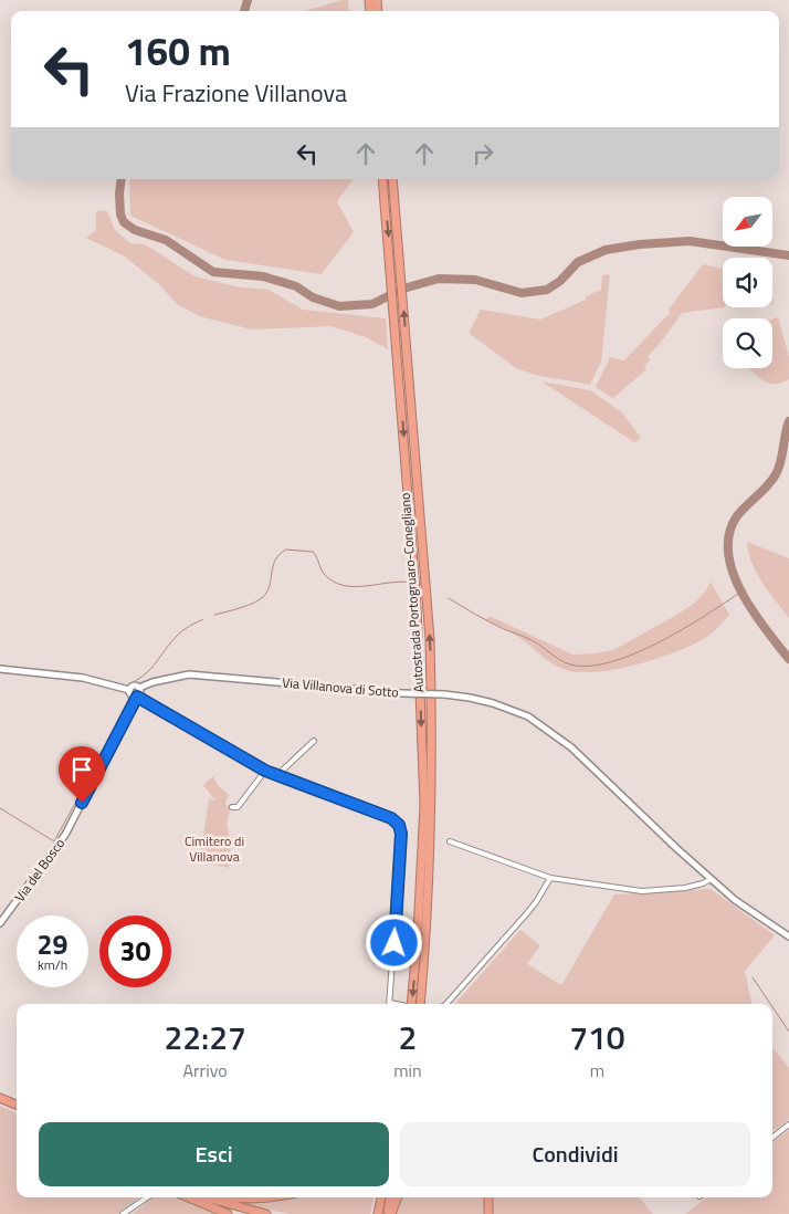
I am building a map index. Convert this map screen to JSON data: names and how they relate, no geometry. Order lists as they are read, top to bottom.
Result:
{
  "streets": {
    "highway": ["Autostrada Portogruaro-Conegliano"],
    "street": ["Via Villanova di Sotto", "Via del Bosco"]
  },
  "crossings": [
    ["Via Villanova di Sotto", "Via del Bosco"]
  ],
  "parks": ["Cimitero di Villanova"],
  "north": "bottom left",
  "page": {
    "turn": ["160 m", "Via Frazione Villanova"],
    "speed": "29 km/h",
    "limit": "30",
    "eta": [
      "22:27",
      "Arrivo",
      "2",
      "min",
      "710",
      "m"
    ],
    "buttons": ["Esci", "Condividi"]
  }
}
